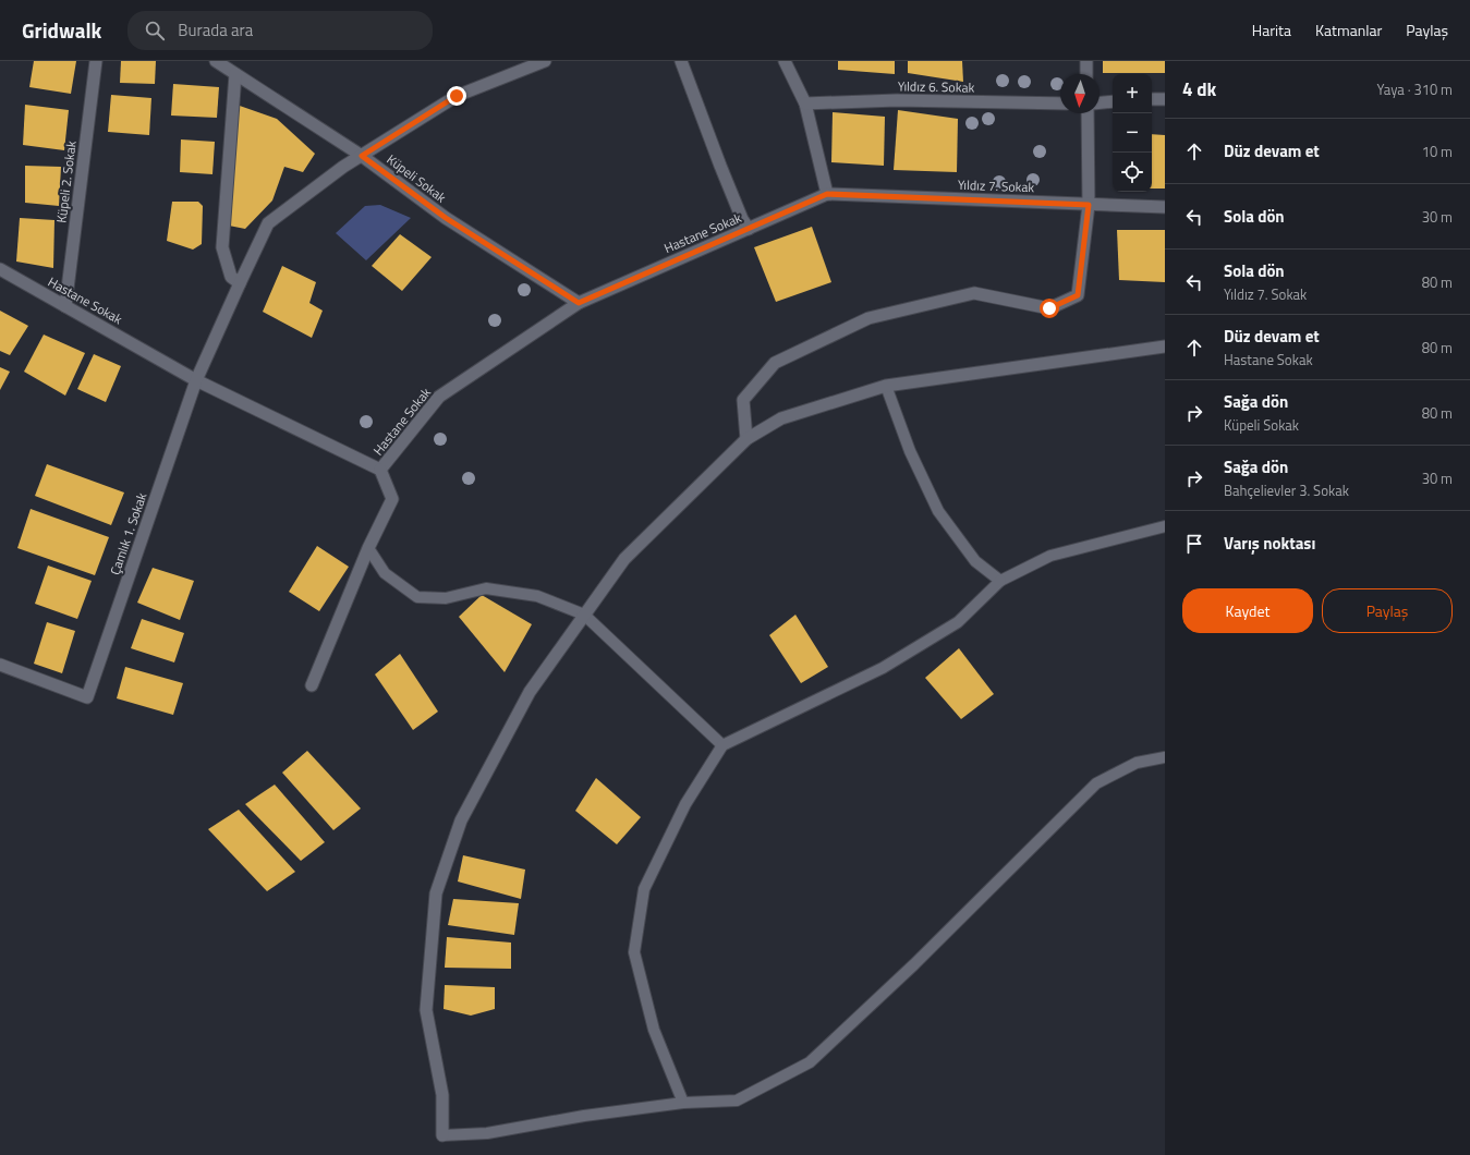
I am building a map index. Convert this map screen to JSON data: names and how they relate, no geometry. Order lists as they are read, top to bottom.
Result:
{
  "streets": {
    "street": [
      "Yıldız 6. Sokak",
      "Küpeli Sokak",
      "Küpeli 2. Sokak",
      "Yıldız 7. Sokak",
      "Hastane Sokak",
      "Çamlık 1. Sokak"
    ]
  },
  "crossings": [
    ["Küpeli Sokak", "Hastane Sokak"],
    ["Küpeli Sokak", "Çamlık 1. Sokak"],
    ["Küpeli 2. Sokak", "Hastane Sokak"],
    ["Yıldız 7. Sokak", "Hastane Sokak"],
    ["Hastane Sokak", "Çamlık 1. Sokak"]
  ],
  "north": "bottom",
  "page": {
    "header": "Gridwalk",
    "search": "Burada ara",
    "nav": ["Harita", "Katmanlar", "Paylaş"],
    "heading": ["4 dk", "Yaya · 310 m"],
    "map_buttons": ["+", "−"],
    "list": [
      ["Düz devam et", "10 m"],
      ["Sola dön", "30 m"],
      ["Sola dön", "Yıldız 7. Sokak", "80 m"],
      ["Düz devam et", "Hastane Sokak", "80 m"],
      ["Sağa dön", "Küpeli Sokak", "80 m"],
      ["Sağa dön", "Bahçelievler 3. Sokak", "30 m"],
      "Varış noktası"
    ],
    "buttons": ["Kaydet", "Paylaş"]
  }
}
